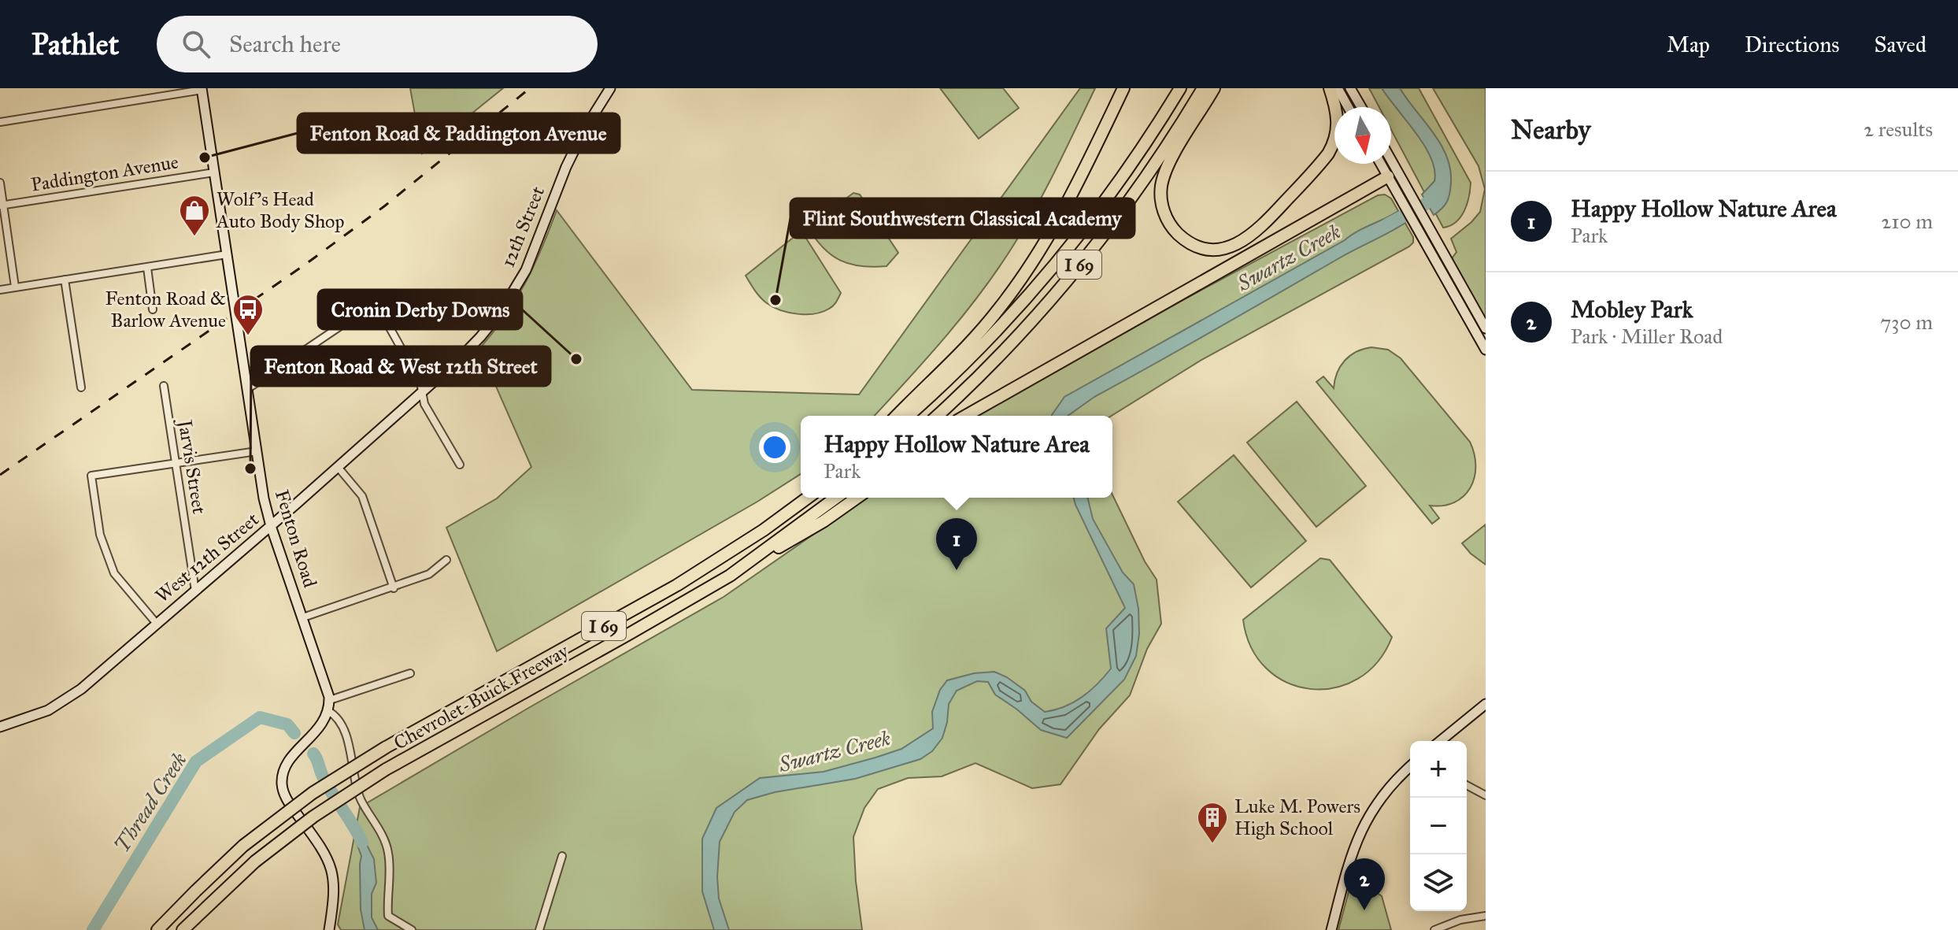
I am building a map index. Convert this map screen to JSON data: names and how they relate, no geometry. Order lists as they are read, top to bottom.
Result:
{
  "streets": {
    "highway": ["I 69", "Chevrolet-Buick Freeway"],
    "street": [
      "Paddington Avenue",
      "12th Street",
      "Jarvis Street",
      "Fenton Road",
      "West 12th Street"
    ]
  },
  "crossings": [
    ["Paddington Avenue", "Fenton Road"],
    ["12th Street", "West 12th Street"],
    ["Jarvis Street", "West 12th Street"],
    ["Fenton Road", "West 12th Street"]
  ],
  "water": ["Swartz Creek", "Thread Creek"],
  "places": {
    "other": [
      "Fenton Road & Paddington Avenue",
      "Flint Southwestern Classical Academy",
      "Cronin Derby Downs",
      "Fenton Road & West 12th Street"
    ],
    "shop": ["Wolf's Head Auto Body Shop"],
    "bus stop": ["Fenton Road & Barlow Avenue"],
    "building": ["Luke M. Powers High School"]
  },
  "north": "bottom",
  "page": {
    "header": "Pathlet",
    "search": "Search here",
    "nav": ["Map", "Directions", "Saved"],
    "heading": ["Nearby", "2 results"],
    "list": [
      {
        "mark": "1",
        "name": "Happy Hollow Nature Area",
        "note": "Park",
        "value": "210 m"
      },
      {
        "mark": "2",
        "name": "Mobley Park",
        "note": "Park · Miller Road",
        "value": "730 m"
      }
    ],
    "popup": ["Happy Hollow Nature Area", "Park"],
    "pins": ["1", "2"],
    "map_buttons": ["+", "−"]
  }
}
